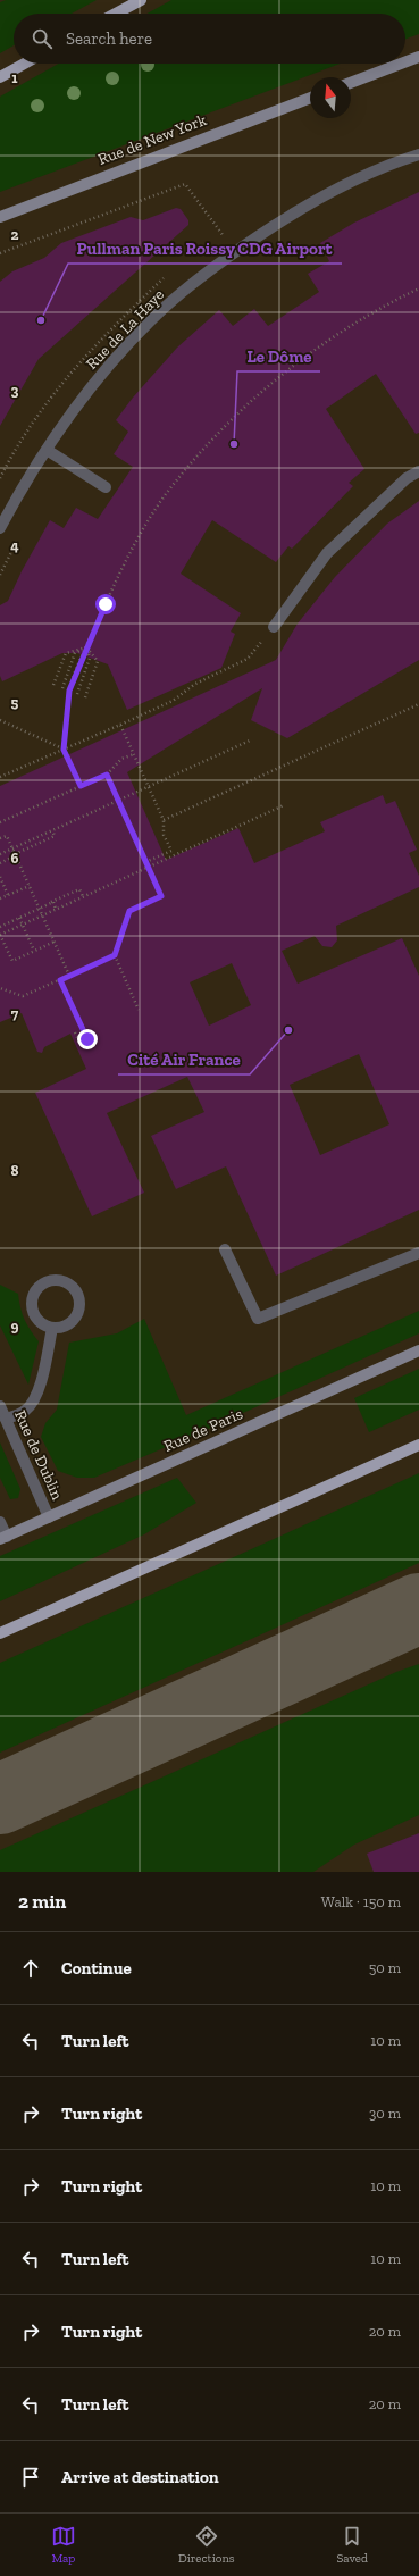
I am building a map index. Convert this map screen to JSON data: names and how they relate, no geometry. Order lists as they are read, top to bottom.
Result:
{
  "streets": {
    "street": ["Rue de New York", "Rue de Paris"],
    "lane": ["Rue de La Haye", "Rue de Dublin"]
  },
  "crossings": [
    ["Rue de Paris", "Rue de Dublin"]
  ],
  "places": ["Pullman Paris Roissy CDG Airport", "Le Dôme", "Cité Air France"],
  "north": "top",
  "page": {
    "search": "Search here",
    "heading": ["2 min", "Walk · 150 m"],
    "list": [
      ["Continue", "50 m"],
      ["Turn left", "10 m"],
      ["Turn right", "30 m"],
      ["Turn right", "10 m"],
      ["Turn left", "10 m"],
      ["Turn right", "20 m"],
      ["Turn left", "20 m"],
      "Arrive at destination"
    ],
    "nav": ["Map", "Directions", "Saved"]
  },
  "grid": {
    "rows": [
      "1",
      "2",
      "3",
      "4",
      "5",
      "6",
      "7",
      "8",
      "9"
    ]
  }
}
